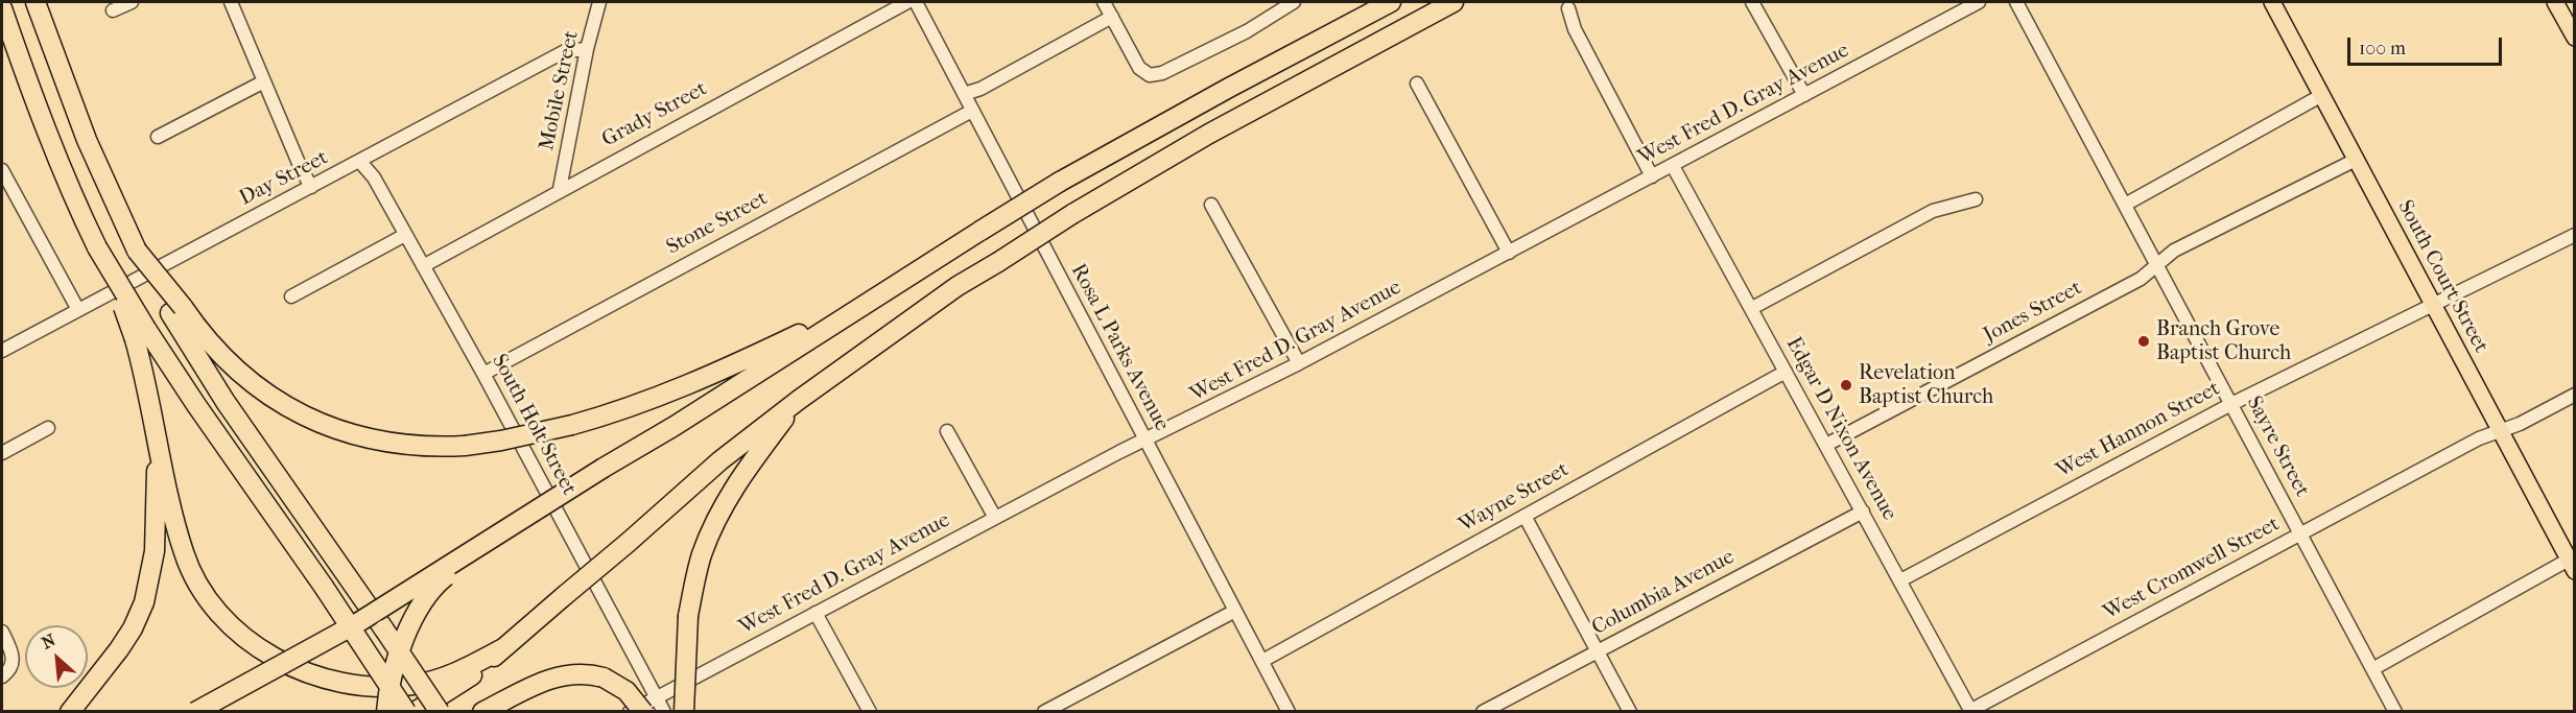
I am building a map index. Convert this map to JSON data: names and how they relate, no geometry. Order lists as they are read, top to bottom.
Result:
{
  "streets": {
    "main road": ["South Court Street"],
    "street": [
      "Mobile Street",
      "West Fred D. Gray Avenue",
      "Grady Street",
      "Day Street",
      "Stone Street",
      "Jones Street",
      "Rosa L Parks Avenue",
      "South Holt Street",
      "Edgar D Nixon Avenue",
      "West Hannon Street",
      "Sayre Street",
      "Wayne Street",
      "West Cromwell Street",
      "Columbia Avenue"
    ]
  },
  "crossings": [
    ["Mobile Street", "Grady Street"],
    ["Mobile Street", "Day Street"],
    ["West Fred D. Gray Avenue", "Rosa L Parks Avenue"],
    ["West Fred D. Gray Avenue", "South Holt Street"],
    ["West Fred D. Gray Avenue", "Edgar D Nixon Avenue"],
    ["Grady Street", "South Holt Street"],
    ["Day Street", "South Holt Street"],
    ["Stone Street", "Rosa L Parks Avenue"],
    ["Stone Street", "South Holt Street"],
    ["South Court Street", "Jones Street"],
    ["South Court Street", "West Hannon Street"],
    ["South Court Street", "West Cromwell Street"],
    ["Jones Street", "Edgar D Nixon Avenue"],
    ["Jones Street", "Sayre Street"],
    ["Rosa L Parks Avenue", "Wayne Street"],
    ["Edgar D Nixon Avenue", "West Hannon Street"],
    ["Edgar D Nixon Avenue", "Wayne Street"],
    ["Edgar D Nixon Avenue", "West Cromwell Street"],
    ["Edgar D Nixon Avenue", "Columbia Avenue"],
    ["West Hannon Street", "Sayre Street"],
    ["Sayre Street", "West Cromwell Street"]
  ],
  "places": ["Branch Grove Baptist Church", "Revelation Baptist Church"],
  "scale_bar": "100 m",
  "north": "top left"
}
